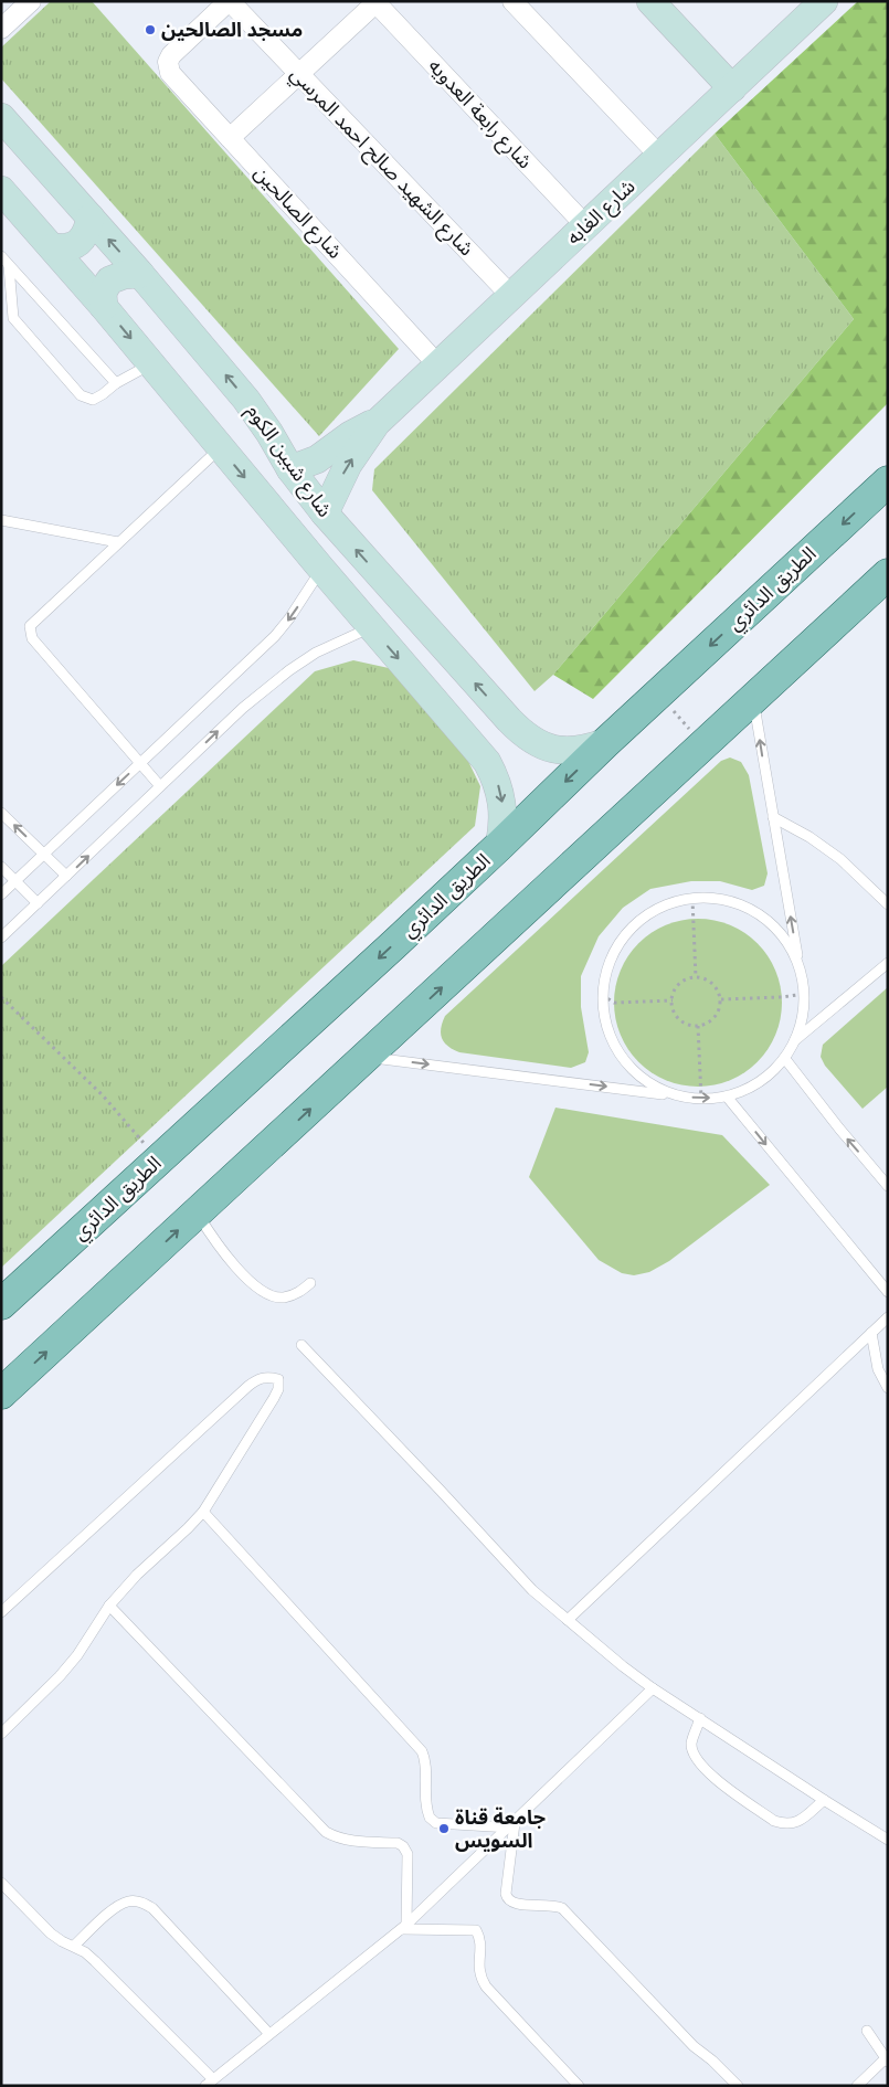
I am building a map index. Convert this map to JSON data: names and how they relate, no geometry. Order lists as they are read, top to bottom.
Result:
{
  "streets": {
    "main road": ["الطريق الدائري"],
    "street": [
      "شارع رابعة العدويه",
      "شارع الشهيد صالح احمد المرسي",
      "شارع الصالحين",
      "شارع الغابه",
      "شارع شبين الكوم"
    ]
  },
  "crossings": [
    ["شارع رابعة العدويه", "شارع الغابه"],
    ["شارع الشهيد صالح احمد المرسي", "شارع الصالحين"],
    ["شارع الشهيد صالح احمد المرسي", "شارع الغابه"],
    ["شارع الصالحين", "شارع الغابه"],
    ["شارع الغابه", "شارع شبين الكوم"],
    ["شارع شبين الكوم", "الطريق الدائري"]
  ],
  "places": ["مسجد الصالحين", "جامعة قناة السويس"]
}
